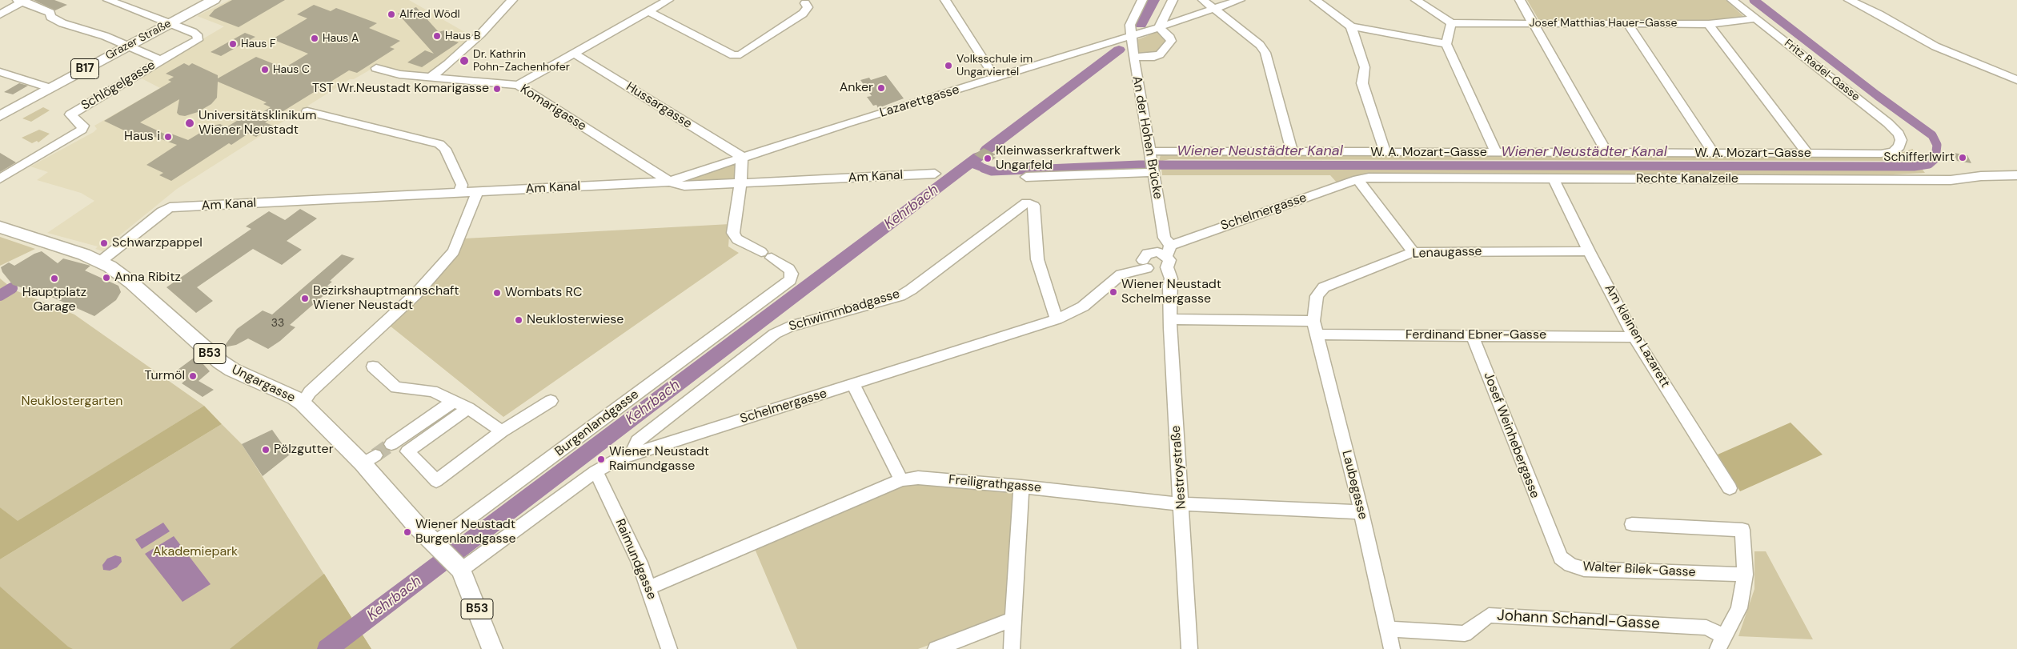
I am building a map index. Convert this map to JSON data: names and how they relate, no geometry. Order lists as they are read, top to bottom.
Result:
{
  "streets": {
    "main road": [
      "Grazer Straße",
      "B17",
      "B53",
      "Ungargasse"
    ],
    "street": [
      "Josef Matthias Hauer-Gasse",
      "Fritz Radel-Gasse",
      "Schlögelgasse",
      "Lazarettgasse",
      "Hussargasse",
      "Komarigasse",
      "An der Hohen Brücke",
      "W. A. Mozart-Gasse",
      "Am Kanal",
      "Rechte Kanalzeile",
      "Schelmergasse",
      "Lenaugasse",
      "Schwimmbadgasse",
      "Ferdinand Ebner-Gasse",
      "Am kleinen Lazarett",
      "Burgenlandgasse",
      "Josef Weinhebergasse",
      "Nestroystraße",
      "Freiligrathgasse",
      "Laubegasse",
      "Raimundgasse",
      "Walter Bilek-Gasse",
      "Johann Schandl-Gasse"
    ]
  },
  "crossings": [
    ["Josef Matthias Hauer-Gasse", "Fritz Radel-Gasse"],
    ["Grazer Straße", "Schlögelgasse"],
    ["Fritz Radel-Gasse", "W. A. Mozart-Gasse"],
    ["Lazarettgasse", "Hussargasse"],
    ["Lazarettgasse", "Komarigasse"],
    ["Lazarettgasse", "An der Hohen Brücke"],
    ["Lazarettgasse", "Am Kanal"],
    ["Komarigasse", "Am Kanal"],
    ["An der Hohen Brücke", "W. A. Mozart-Gasse"],
    ["An der Hohen Brücke", "Schelmergasse"],
    ["An der Hohen Brücke", "Nestroystraße"],
    ["Am Kanal", "Ungargasse"],
    ["Am Kanal", "Burgenlandgasse"],
    ["Rechte Kanalzeile", "Schelmergasse"],
    ["Rechte Kanalzeile", "Am kleinen Lazarett"],
    ["Schelmergasse", "Schwimmbadgasse"],
    ["Schelmergasse", "B53"],
    ["Schelmergasse", "Ungargasse"],
    ["Schelmergasse", "Burgenlandgasse"],
    ["Schelmergasse", "Nestroystraße"],
    ["Schelmergasse", "Raimundgasse"],
    ["Lenaugasse", "Ferdinand Ebner-Gasse"],
    ["Lenaugasse", "Am kleinen Lazarett"],
    ["Lenaugasse", "Laubegasse"],
    ["Ferdinand Ebner-Gasse", "Am kleinen Lazarett"],
    ["Ferdinand Ebner-Gasse", "Josef Weinhebergasse"],
    ["Ferdinand Ebner-Gasse", "Nestroystraße"],
    ["Ferdinand Ebner-Gasse", "Laubegasse"],
    ["B53", "Ungargasse"],
    ["B53", "Burgenlandgasse"],
    ["Ungargasse", "Burgenlandgasse"],
    ["Josef Weinhebergasse", "Walter Bilek-Gasse"],
    ["Nestroystraße", "Freiligrathgasse"],
    ["Freiligrathgasse", "Laubegasse"],
    ["Freiligrathgasse", "Raimundgasse"],
    ["Laubegasse", "Johann Schandl-Gasse"]
  ],
  "water": ["Wiener Neustädter Kanal", "Kehrbach"],
  "parks": ["Neuklostergarten", "Akademiepark"],
  "places": [
    "Alfred Wödl",
    "Haus B",
    "Haus A",
    "Haus F",
    "Dr. Kathrin Pohn-Zachenhofer",
    "Volksschule im Ungarviertel",
    "Haus C",
    "Anker",
    "TST Wr.Neustadt Komarigasse",
    "Universitätsklinikum Wiener Neustadt",
    "Haus i",
    "Schifferlwirt",
    "Kleinwasserkraftwerk Ungarfeld",
    "Schwarzpappel",
    "Anna Ribitz",
    "Hauptplatz Garage",
    "Wiener Neustadt Schelmergasse",
    "Wombats RC",
    "Bezirkshauptmannschaft Wiener Neustadt",
    "Neuklosterwiese",
    "Turmöl",
    "Pölzgutter",
    "Wiener Neustadt Raimundgasse",
    "Wiener Neustadt Burgenlandgasse"
  ],
  "house_numbers": ["33"]
}
